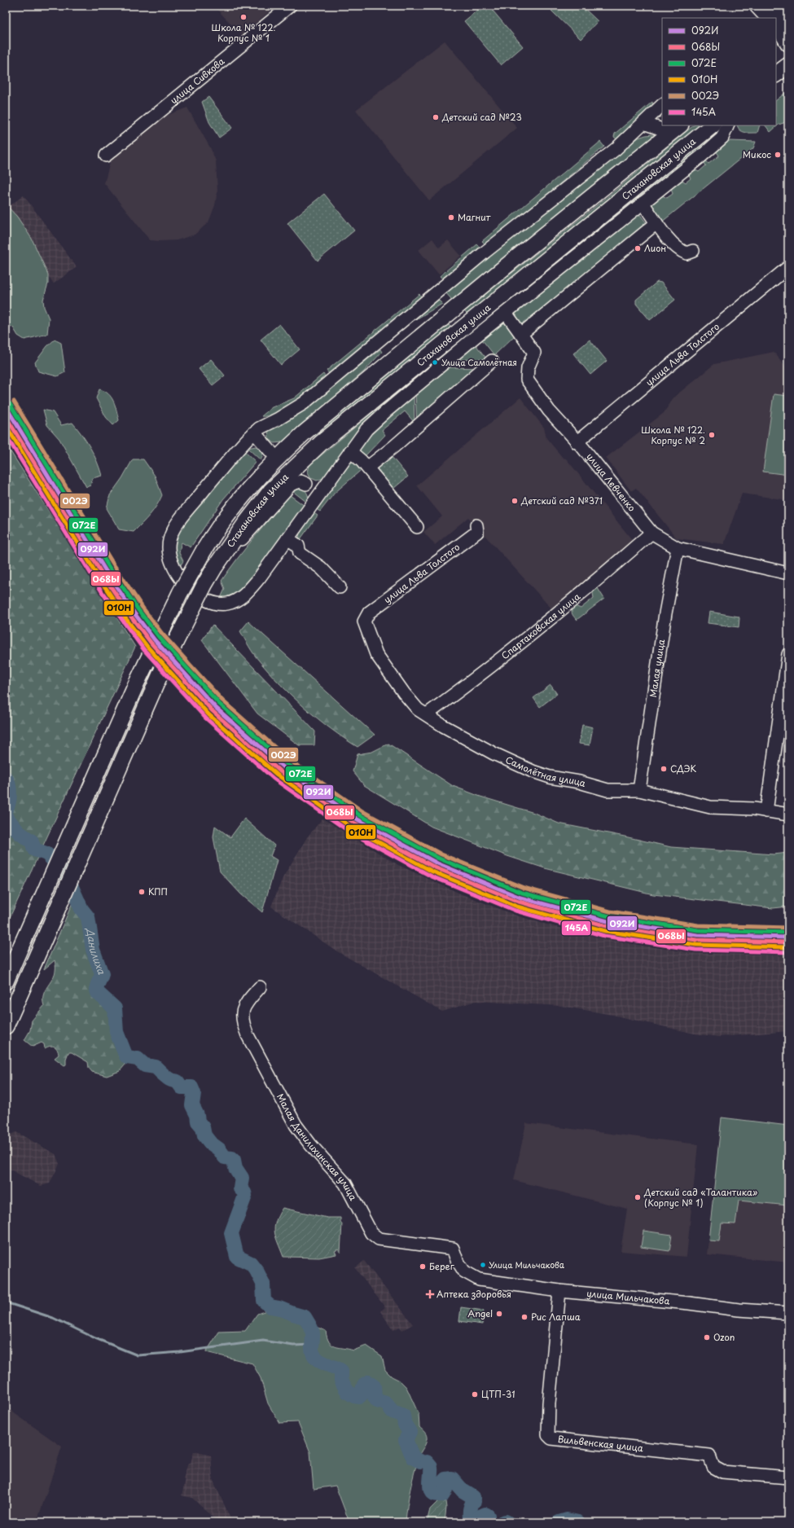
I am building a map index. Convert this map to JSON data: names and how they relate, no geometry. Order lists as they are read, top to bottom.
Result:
{
  "streets": {
    "main road": ["Стахановская улица"],
    "street": [
      "улица Сивкова",
      "улица Льва Толстого",
      "улица Левченко",
      "Спартаковская улица",
      "Малая улица",
      "Самолётная улица",
      "Малая Данилихинская улица",
      "улица Мильчакова",
      "Вильвенская улица"
    ]
  },
  "crossings": [
    ["улица Льва Толстого", "улица Левченко"],
    ["улица Льва Толстого", "Самолётная улица"],
    ["улица Левченко", "Спартаковская улица"],
    ["улица Левченко", "Малая улица"],
    ["Спартаковская улица", "Самолётная улица"],
    ["Малая улица", "Самолётная улица"],
    ["Малая Данилихинская улица", "улица Мильчакова"],
    ["улица Мильчакова", "Вильвенская улица"]
  ],
  "water": ["Данилиха"],
  "places": {
    "other": [
      "Школа № 122. Корпус № 1",
      "Детский сад №23",
      "Микос",
      "Магнит",
      "Лион",
      "Улица Самолётная",
      "Школа № 122. Корпус № 2",
      "Детский сад №371",
      "СДЭК",
      "КПП",
      "Детский сад «Талантика» (Корпус № 1)",
      "Улица Мильчакова",
      "Берег",
      "Angel",
      "Рис Лапша",
      "Ozon",
      "ЦТП-31"
    ],
    "health": ["Аптека здоровья"]
  },
  "lines": [
    "transit line 002Э",
    "transit line 072Е",
    "transit line 092И",
    "transit line 068Ы",
    "transit line 010Н",
    "transit line 145А"
  ],
  "legend": [
    "092И",
    "068Ы",
    "072Е",
    "010Н",
    "002Э",
    "145А"
  ]
}
